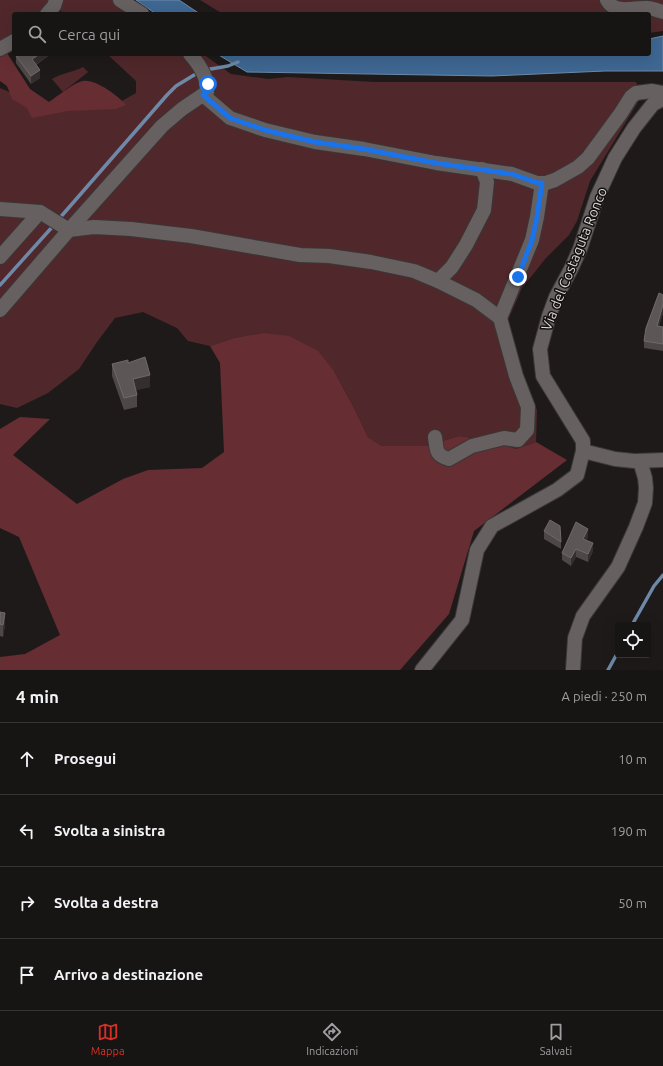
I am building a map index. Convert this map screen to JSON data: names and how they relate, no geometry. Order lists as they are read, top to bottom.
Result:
{
  "streets": {
    "street": ["Via del Costaguta Ronco"]
  },
  "page": {
    "search": "Cerca qui",
    "heading": ["4 min", "A piedi · 250 m"],
    "list": [
      ["Prosegui", "10 m"],
      ["Svolta a sinistra", "190 m"],
      ["Svolta a destra", "50 m"],
      "Arrivo a destinazione"
    ],
    "nav": ["Mappa", "Indicazioni", "Salvati"]
  }
}
